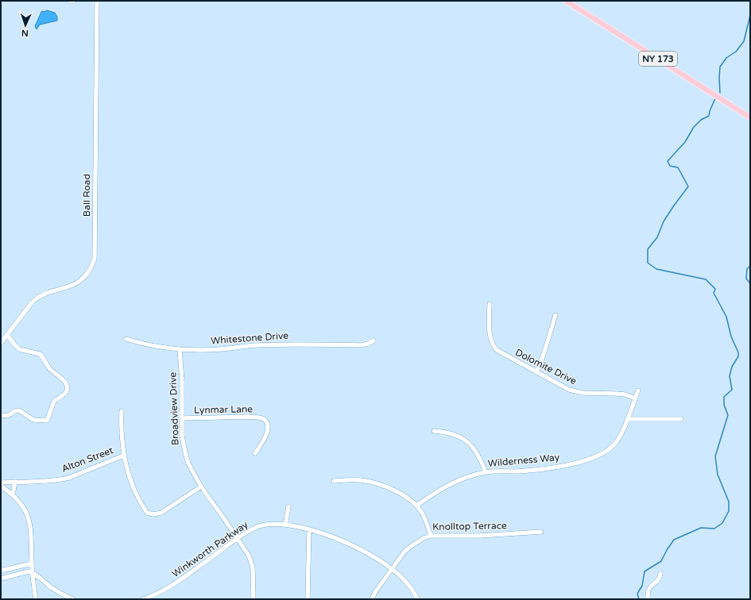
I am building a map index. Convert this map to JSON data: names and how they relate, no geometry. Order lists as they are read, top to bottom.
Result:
{
  "streets": {
    "main road": ["NY 173"],
    "street": [
      "Ball Road",
      "Whitestone Drive",
      "Dolomite Drive",
      "Broadview Drive",
      "Lynmar Lane",
      "Alton Street",
      "Wilderness Way",
      "Knolltop Terrace",
      "Winkworth Parkway"
    ]
  },
  "crossings": [
    ["Whitestone Drive", "Broadview Drive"],
    ["Dolomite Drive", "Wilderness Way"],
    ["Broadview Drive", "Lynmar Lane"],
    ["Broadview Drive", "Winkworth Parkway"],
    ["Knolltop Terrace", "Winkworth Parkway"]
  ],
  "north": "bottom"
}
